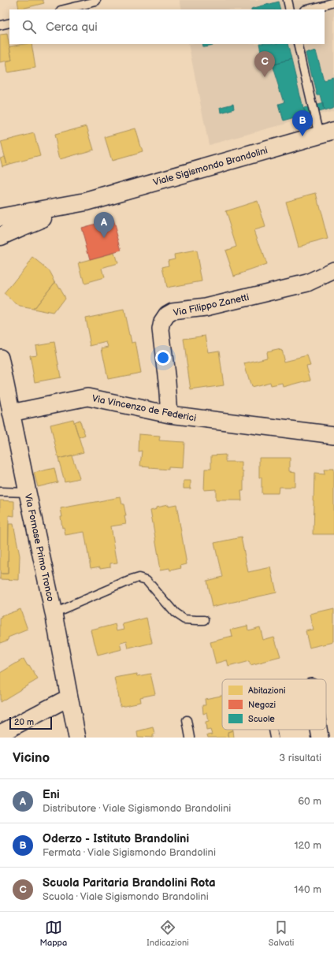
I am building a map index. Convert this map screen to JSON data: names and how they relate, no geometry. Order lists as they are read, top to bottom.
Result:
{
  "streets": {
    "main road": ["Viale Sigismondo Brandolini"],
    "street": ["Via Filippo Zanetti", "Via Vincenzo de Federici", "Via Fornase Primo Tronco"]
  },
  "crossings": [
    ["Via Filippo Zanetti", "Via Vincenzo de Federici"],
    ["Via Vincenzo de Federici", "Via Fornase Primo Tronco"]
  ],
  "legend": ["Abitazioni", "Negozi", "Scuole"],
  "scale_bar": "20 m",
  "page": {
    "search": "Cerca qui",
    "pins": ["C", "B", "A"],
    "scale": "20 m",
    "heading": ["Vicino", "3 risultati"],
    "list": [
      {
        "mark": "A",
        "name": "Eni",
        "note": "Distributore · Viale Sigismondo Brandolini",
        "value": "60 m"
      },
      {
        "mark": "B",
        "name": "Oderzo - Istituto Brandolini",
        "note": "Fermata · Viale Sigismondo Brandolini",
        "value": "120 m"
      },
      {
        "mark": "C",
        "name": "Scuola Paritaria Brandolini Rota",
        "note": "Scuola · Viale Sigismondo Brandolini",
        "value": "140 m"
      }
    ],
    "nav": ["Mappa", "Indicazioni", "Salvati"]
  }
}
